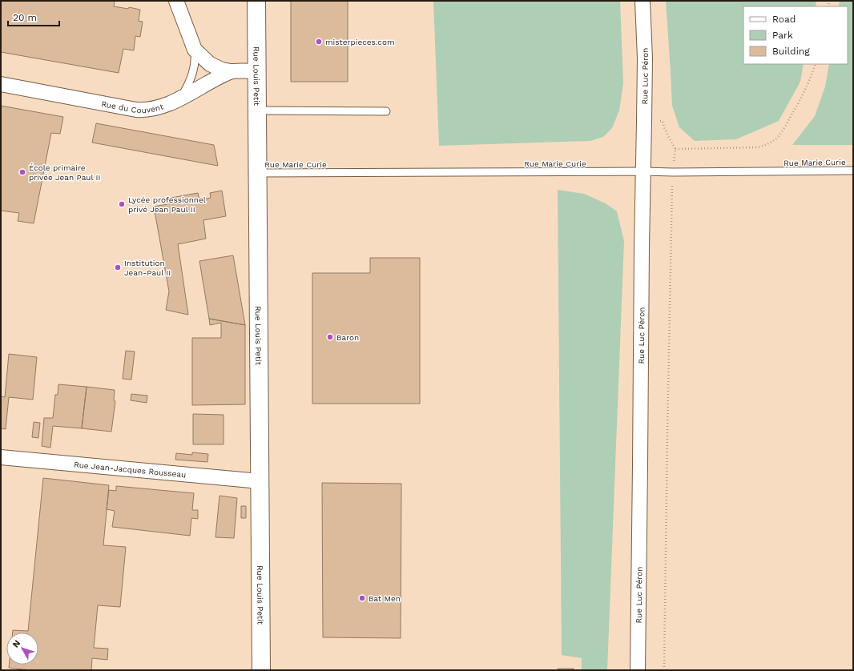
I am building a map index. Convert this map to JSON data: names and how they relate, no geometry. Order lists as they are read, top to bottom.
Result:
{
  "streets": {
    "street": [
      "Rue Louis Petit",
      "Rue Luc Péron",
      "Rue du Couvent",
      "Rue Jean-Jacques Rousseau"
    ],
    "lane": ["Rue Marie Curie"]
  },
  "crossings": [
    ["Rue Louis Petit", "Rue du Couvent"],
    ["Rue Louis Petit", "Rue Marie Curie"],
    ["Rue Louis Petit", "Rue Jean-Jacques Rousseau"],
    ["Rue Luc Péron", "Rue Marie Curie"]
  ],
  "places": [
    "misterpieces.com",
    "École primaire privée Jean Paul II",
    "Lycée professionnel privé Jean Paul II",
    "Institution Jean-Paul II",
    "Baron",
    "Bat Men"
  ],
  "legend": ["Road", "Park", "Building"],
  "scale_bar": "20 m",
  "north": "top left"
}
